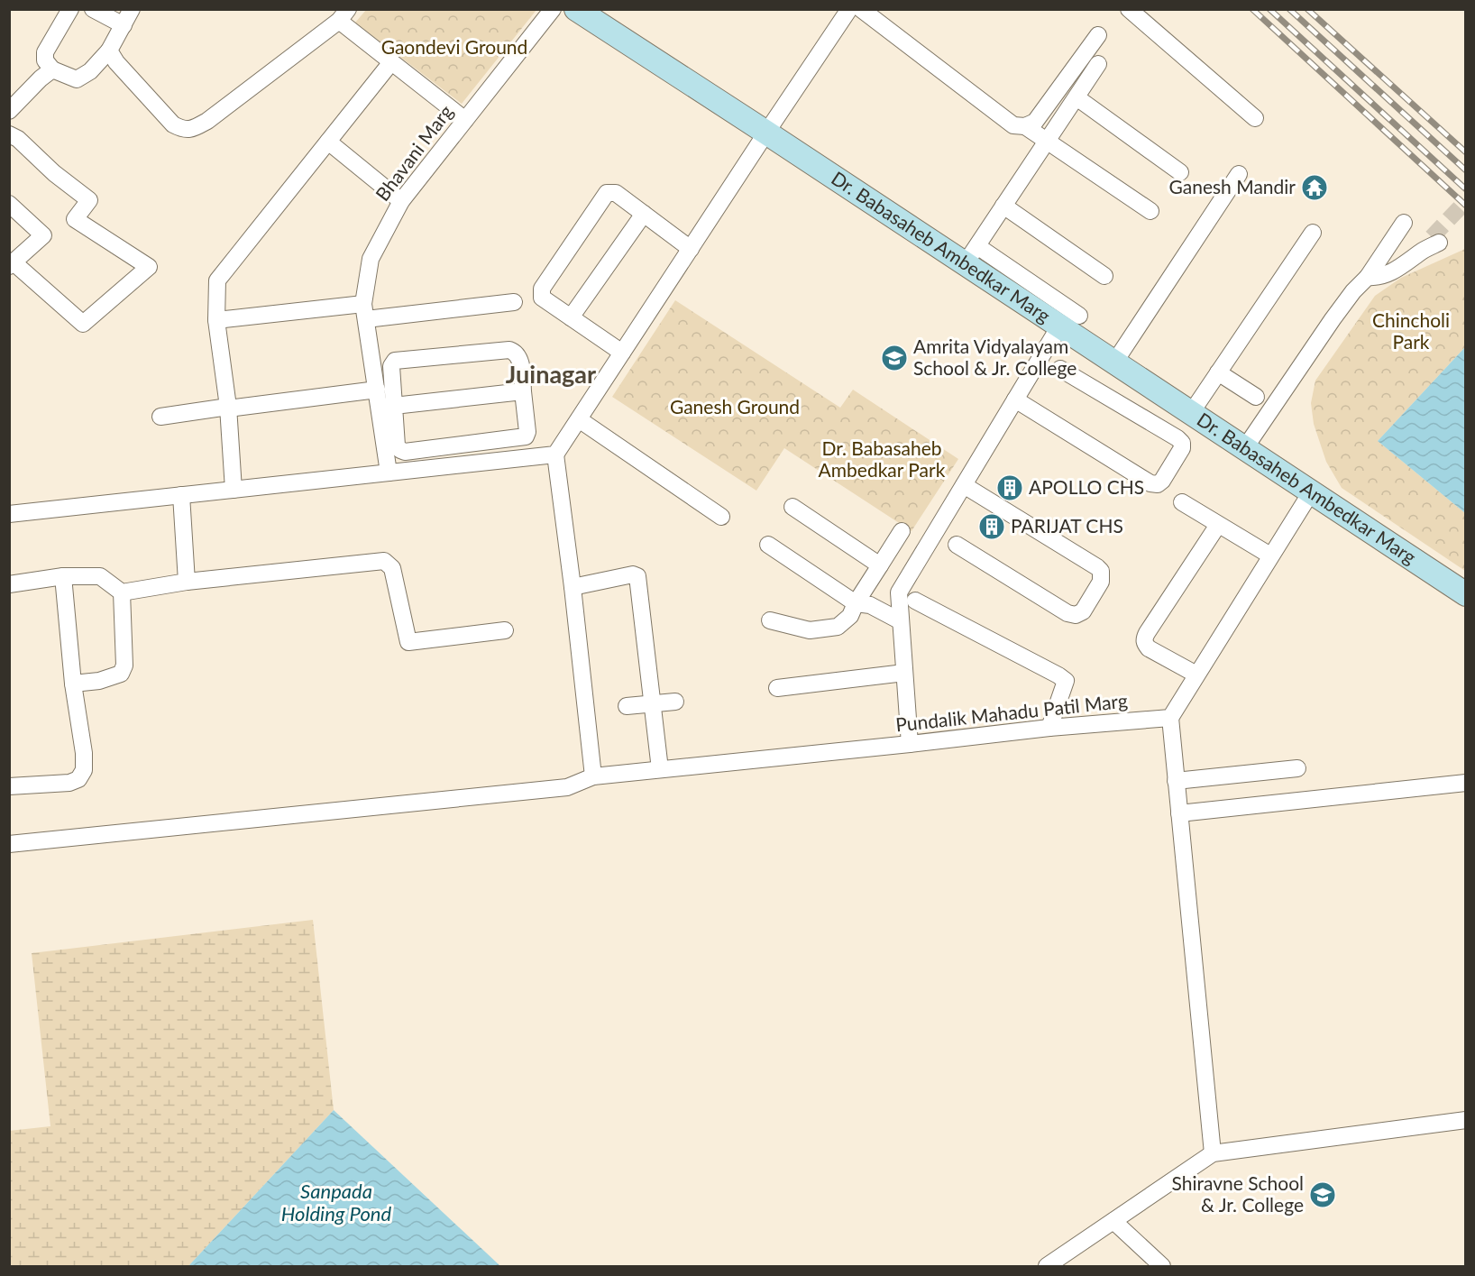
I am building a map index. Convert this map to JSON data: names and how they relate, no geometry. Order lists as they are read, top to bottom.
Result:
{
  "streets": {
    "main road": ["Dr. Babasaheb Ambedkar Marg"],
    "street": ["Bhavani Marg", "Pundalik Mahadu Patil Marg"]
  },
  "districts": ["Juinagar"],
  "water": ["Sanpada Holding Pond"],
  "parks": [
    "Gaondevi Ground",
    "Chincholi Park",
    "Ganesh Ground",
    "Dr. Babasaheb Ambedkar Park"
  ],
  "places": {
    "temple": ["Ganesh Mandir"],
    "school or university": ["Amrita Vidyalayam School & Jr. College", "Shiravne School & Jr. College"],
    "building": ["APOLLO CHS", "PARIJAT CHS"]
  }
}
